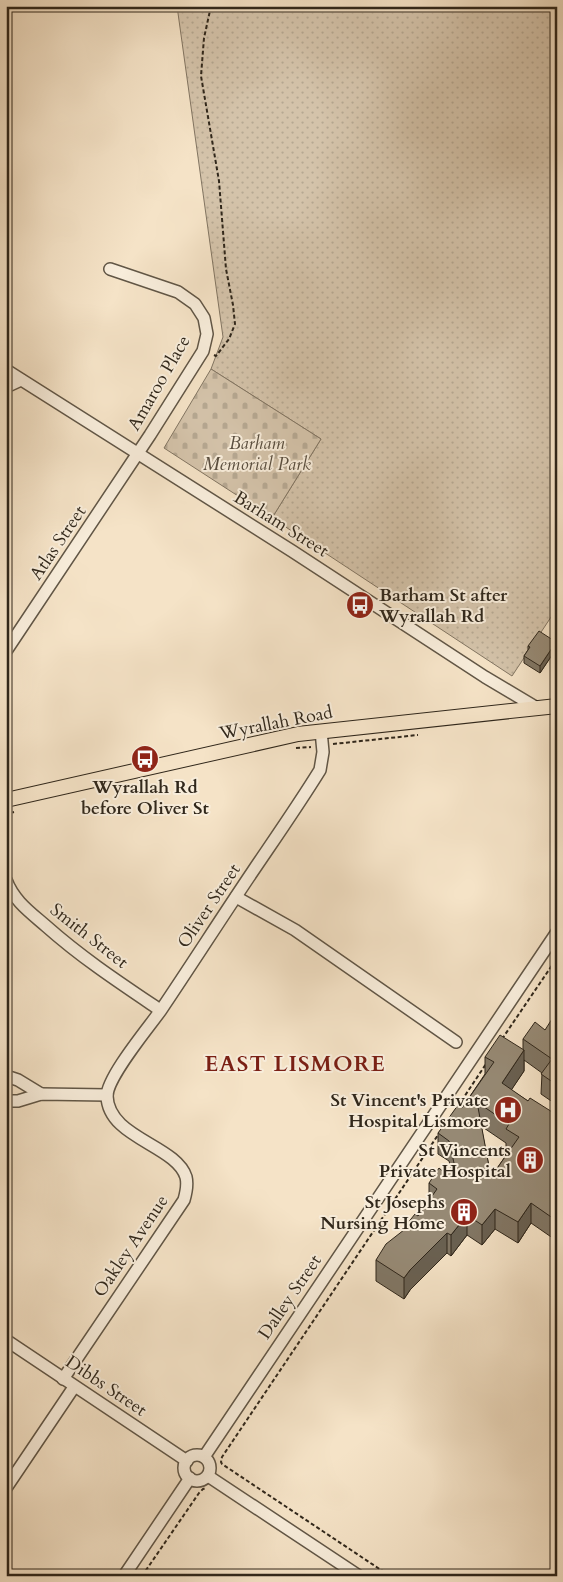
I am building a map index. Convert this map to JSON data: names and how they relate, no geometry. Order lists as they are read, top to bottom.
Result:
{
  "streets": {
    "main road": ["Wyrallah Road"],
    "street": [
      "Amaroo Place",
      "Barham Street",
      "Atlas Street",
      "Oliver Street",
      "Smith Street",
      "Oakley Avenue",
      "Dalley Street",
      "Dibbs Street"
    ]
  },
  "crossings": [
    ["Amaroo Place", "Barham Street"],
    ["Amaroo Place", "Atlas Street"],
    ["Barham Street", "Atlas Street"],
    ["Barham Street", "Wyrallah Road"],
    ["Wyrallah Road", "Oliver Street"],
    ["Oliver Street", "Smith Street"],
    ["Oliver Street", "Oakley Avenue"],
    ["Oakley Avenue", "Dibbs Street"],
    ["Dalley Street", "Dibbs Street"]
  ],
  "districts": ["EAST LISMORE"],
  "parks": ["Barham Memorial Park"],
  "places": {
    "bus stop": ["Barham St after Wyrallah Rd", "Wyrallah Rd before Oliver St"],
    "hospital": ["St Vincent's Private Hospital Lismore"],
    "building": ["St Vincents Private Hospital", "St Josephs Nursing Home"]
  }
}
